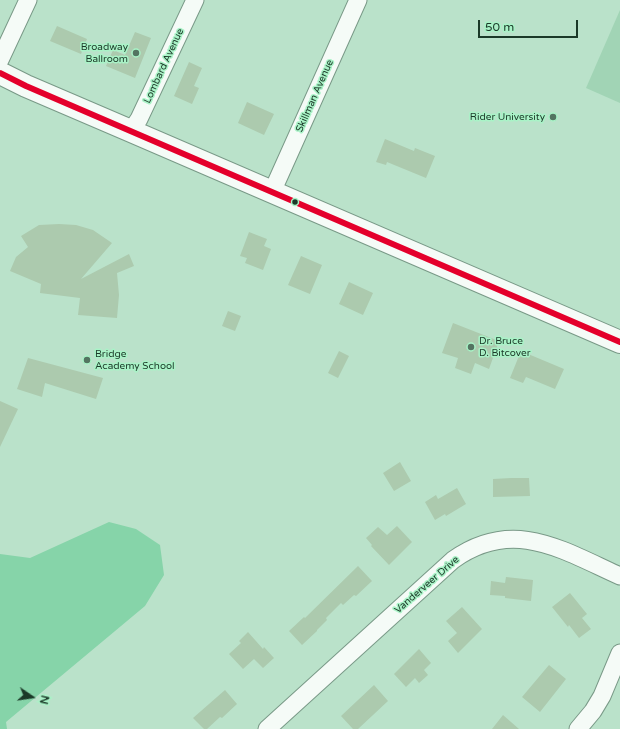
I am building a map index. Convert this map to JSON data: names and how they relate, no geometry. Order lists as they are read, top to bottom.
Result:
{
  "streets": {
    "street": ["Lombard Avenue", "Skillman Avenue", "Vanderveer Drive"]
  },
  "places": [
    "Broadway Ballroom",
    "Rider University",
    "Dr. Bruce D. Bitcover",
    "Bridge Academy School"
  ],
  "scale_bar": "50 m",
  "north": "right"
}
